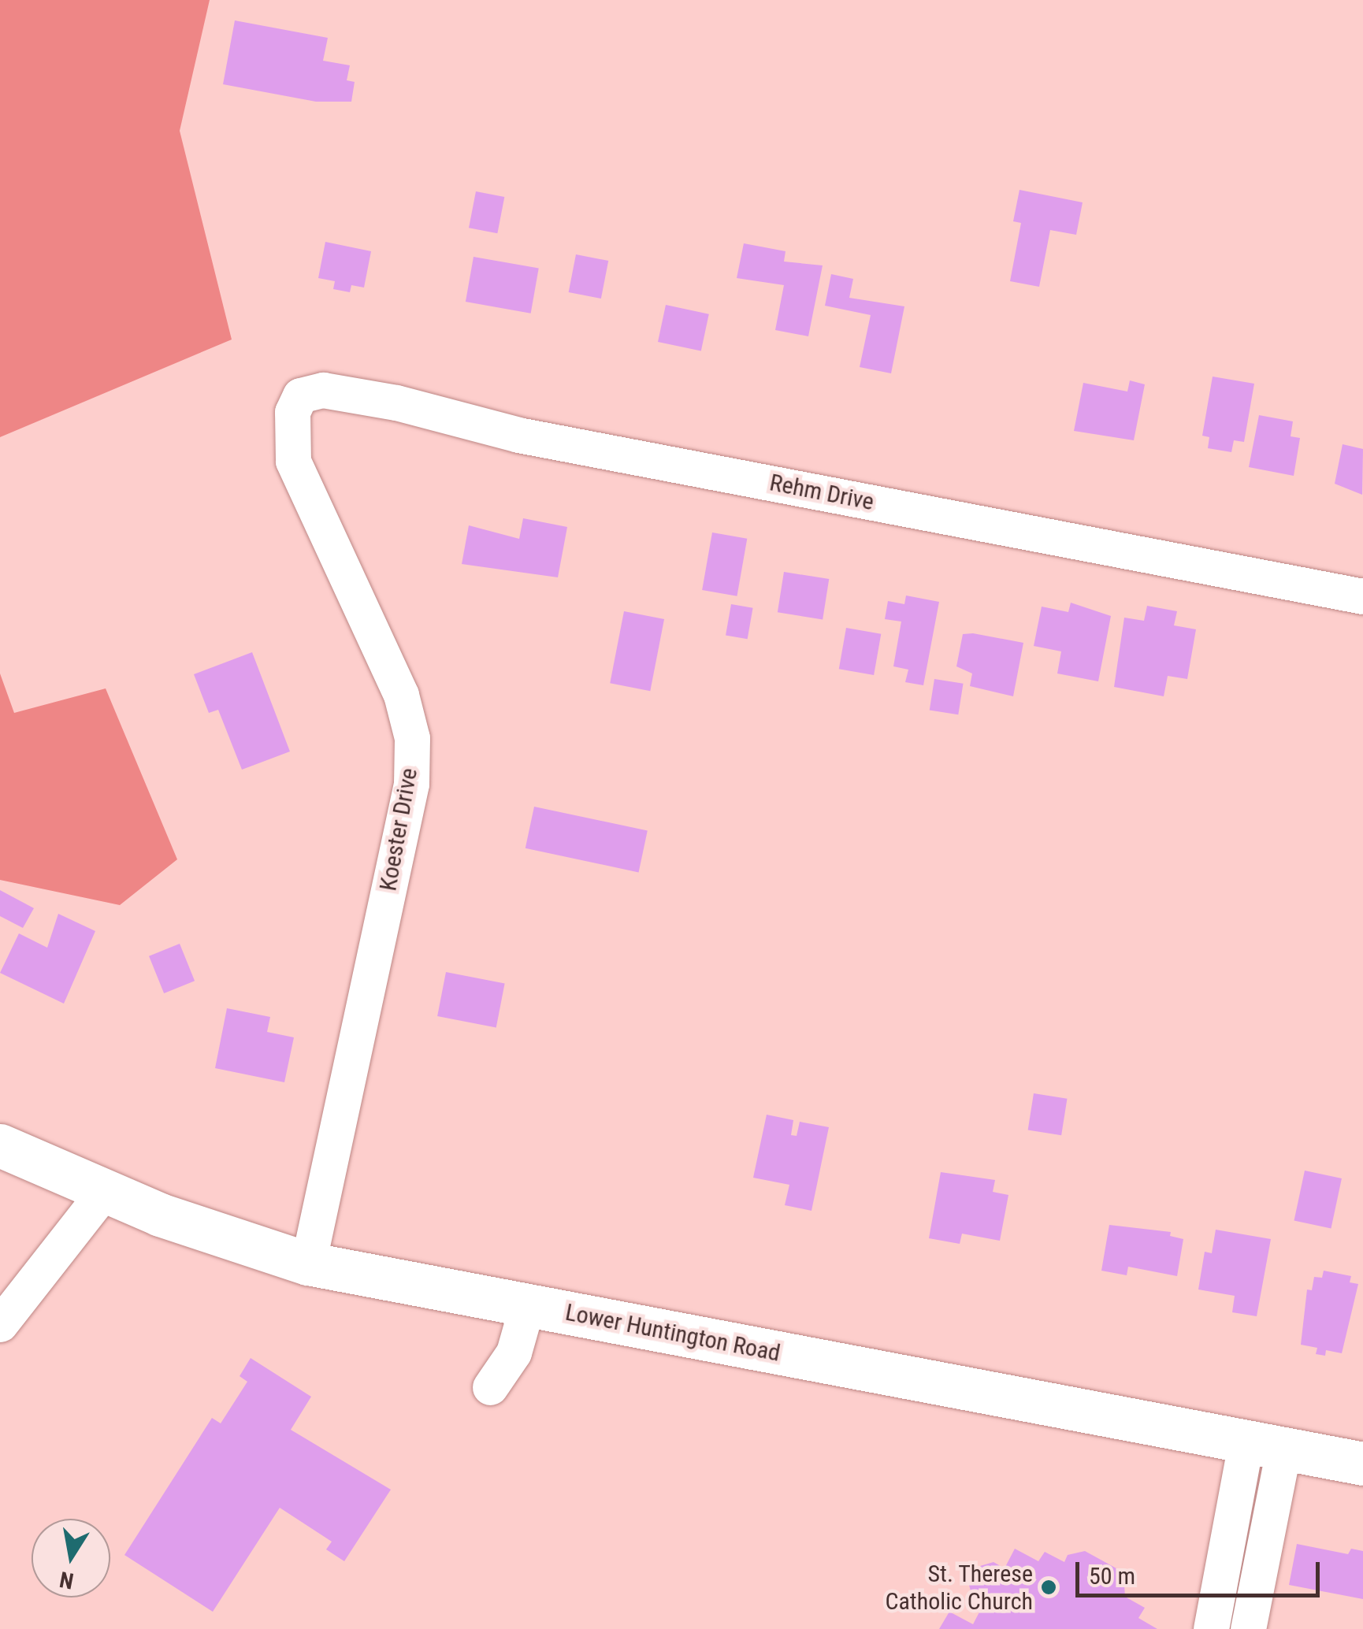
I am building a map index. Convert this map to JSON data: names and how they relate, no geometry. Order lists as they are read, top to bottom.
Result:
{
  "streets": {
    "main road": ["Lower Huntington Road"],
    "street": ["Rehm Drive", "Koester Drive"]
  },
  "crossings": [
    ["Rehm Drive", "Koester Drive"],
    ["Koester Drive", "Lower Huntington Road"]
  ],
  "places": ["St. Therese Catholic Church"],
  "scale_bar": "50 m",
  "north": "bottom"
}
